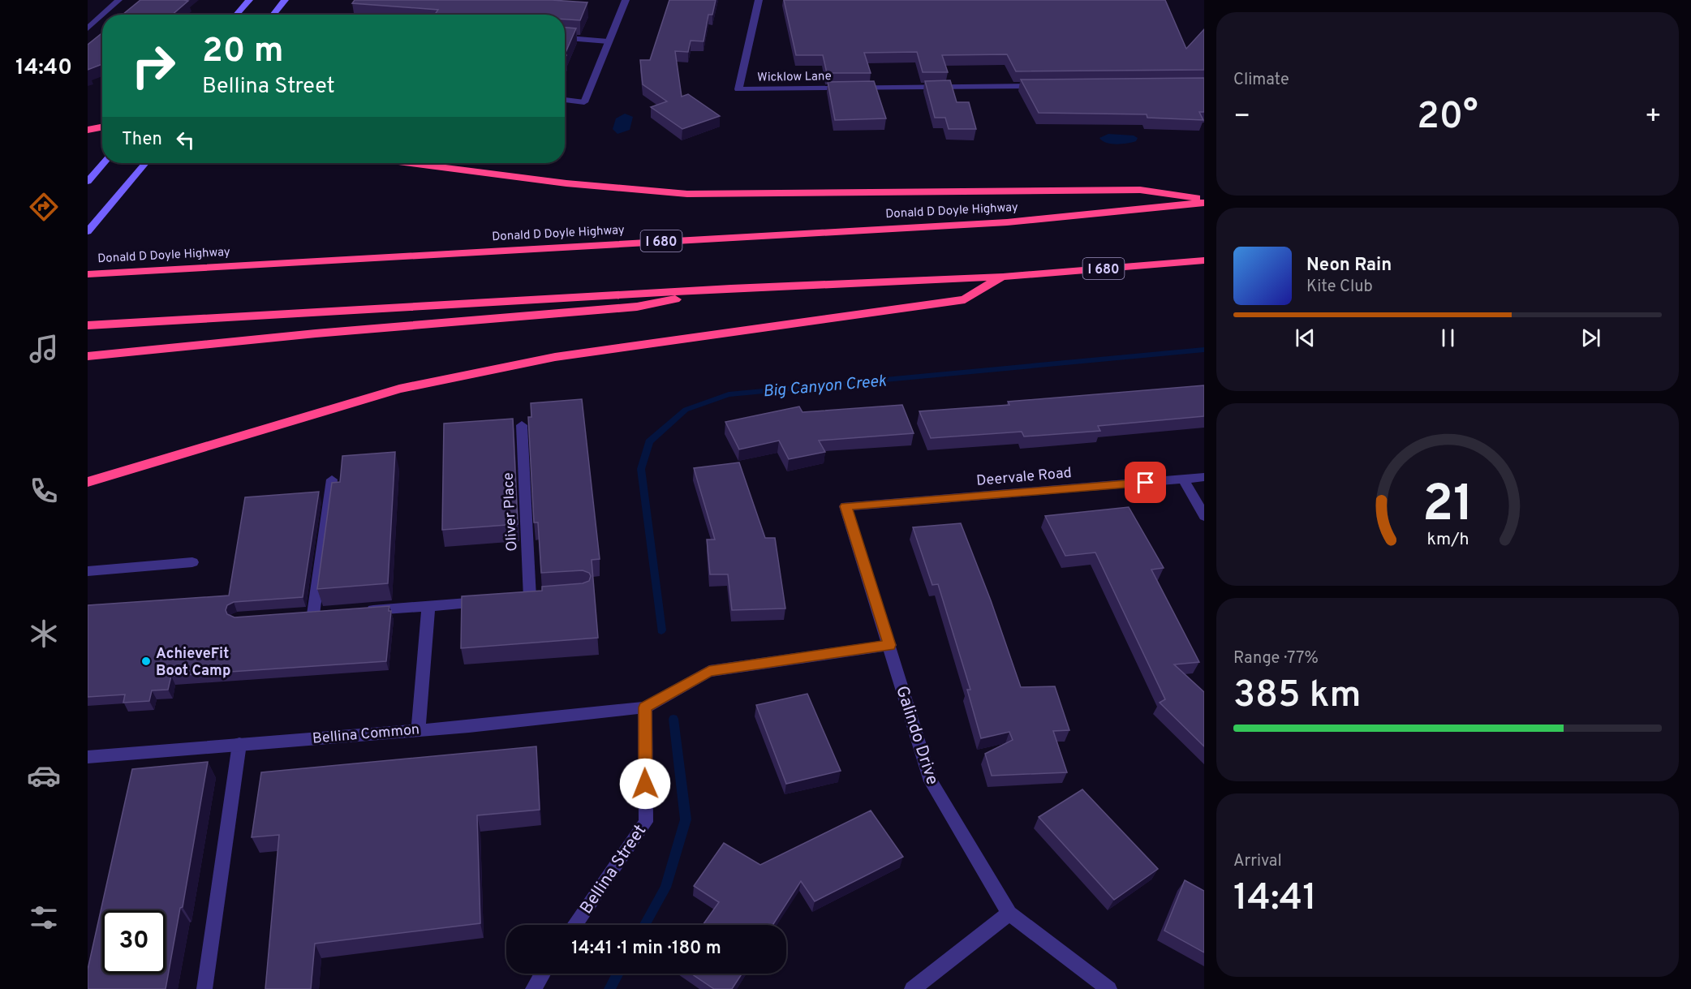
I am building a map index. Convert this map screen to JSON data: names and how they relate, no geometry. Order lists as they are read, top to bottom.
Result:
{
  "streets": {
    "highway": ["Donald D Doyle Highway", "I 680"],
    "street": [
      "Wicklow Lane",
      "Deervale Road",
      "Oliver Place",
      "Bellina Common",
      "Galindo Drive",
      "Bellina Street"
    ]
  },
  "crossings": [
    ["Deervale Road", "Galindo Drive"],
    ["Bellina Common", "Bellina Street"]
  ],
  "water": ["Big Canyon Creek"],
  "places": ["AchieveFit Boot Camp"],
  "page": {
    "tabs": "14:40",
    "tile": [
      "Climate",
      ["Range · 77%", "385 km"],
      ["Arrival", "14:41"]
    ],
    "turn": ["20 m", "Bellina Street"],
    "heat": ["−", "20°", "+"],
    "then": "Then",
    "song": ["Neon Rain", "Kite Club"],
    "limit": "30",
    "trip": "14:41 · 1 min · 180 m",
    "gauge": ["21", "km/h"]
  }
}
